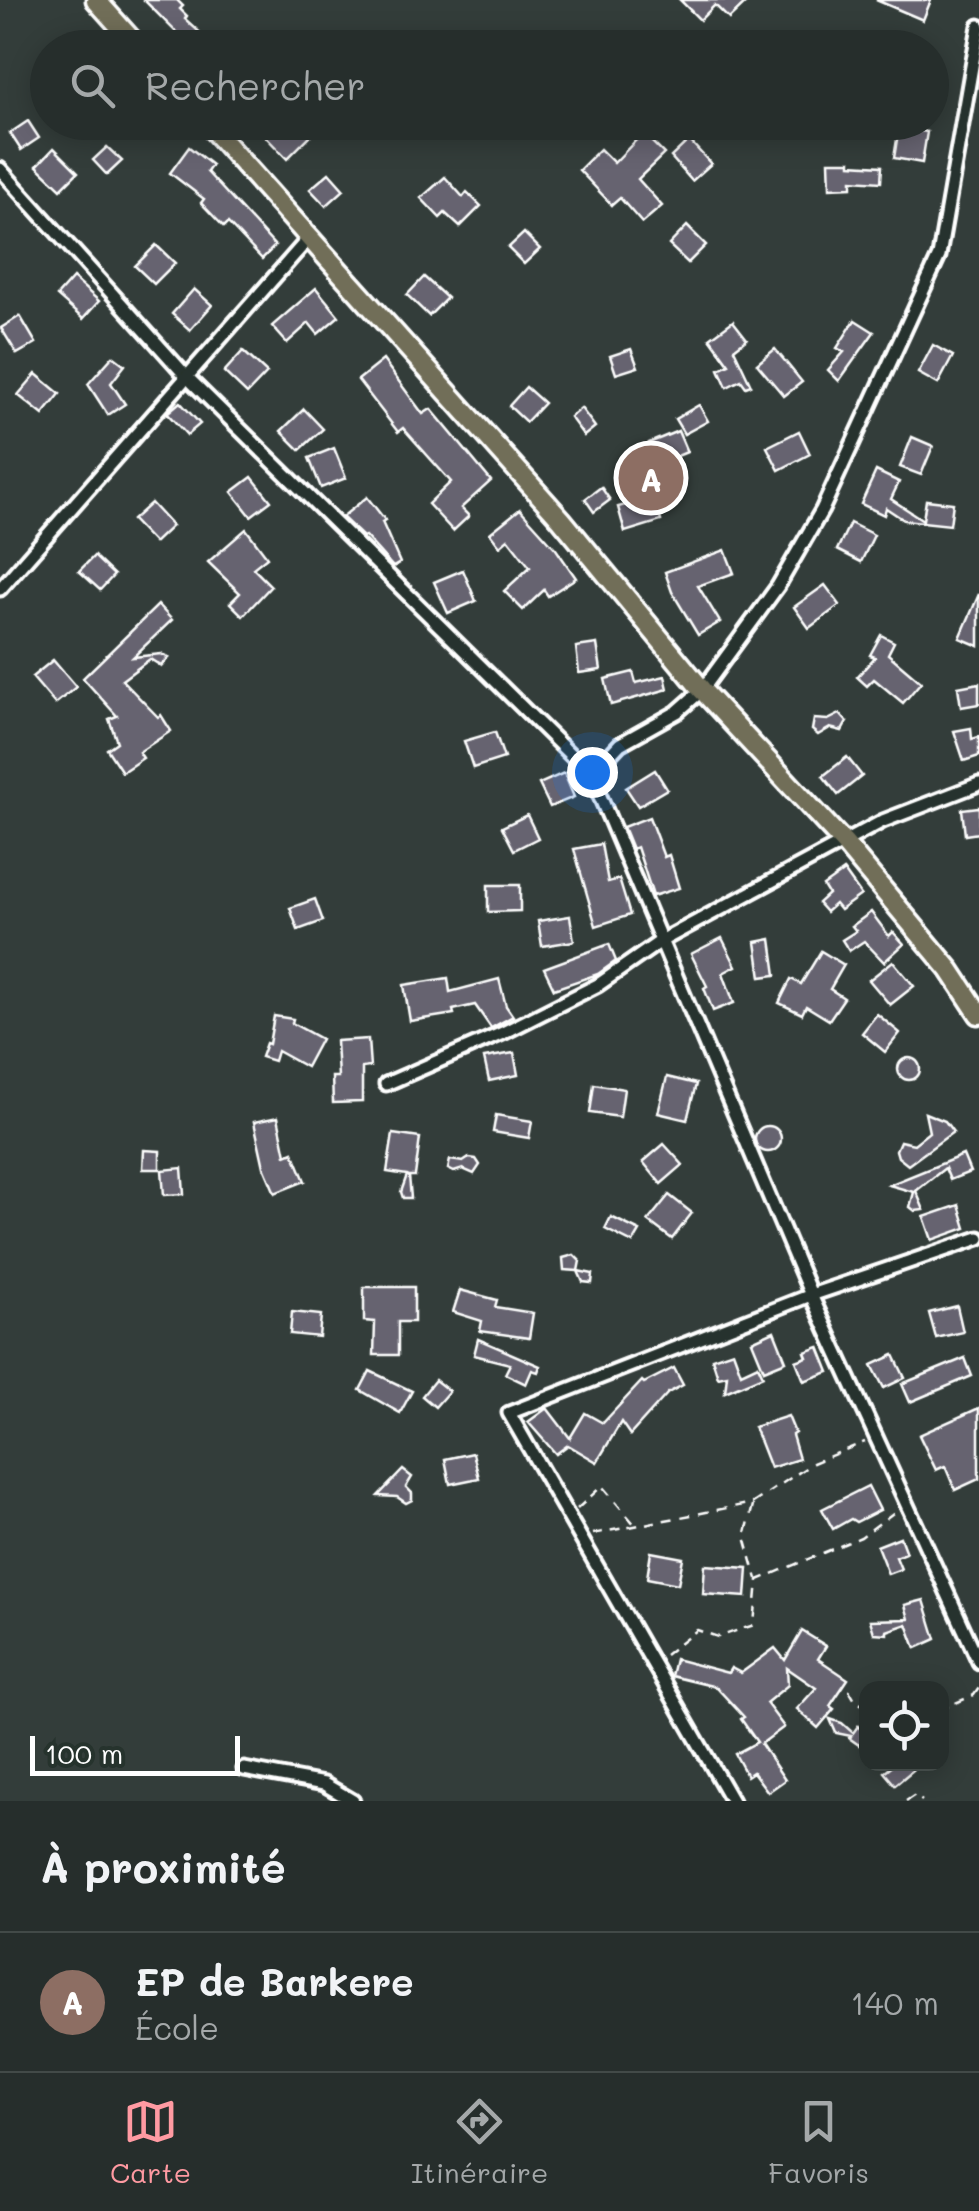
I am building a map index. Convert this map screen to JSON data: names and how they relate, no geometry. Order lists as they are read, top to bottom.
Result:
{
  "scale_bar": "100 m",
  "page": {
    "search": "Rechercher",
    "pins": "A",
    "scale": "100 m",
    "heading": "À proximité",
    "list": [
      {
        "mark": "A",
        "name": "EP de Barkere",
        "note": "École",
        "value": "140 m"
      }
    ],
    "nav": ["Carte", "Itinéraire", "Favoris"]
  }
}
